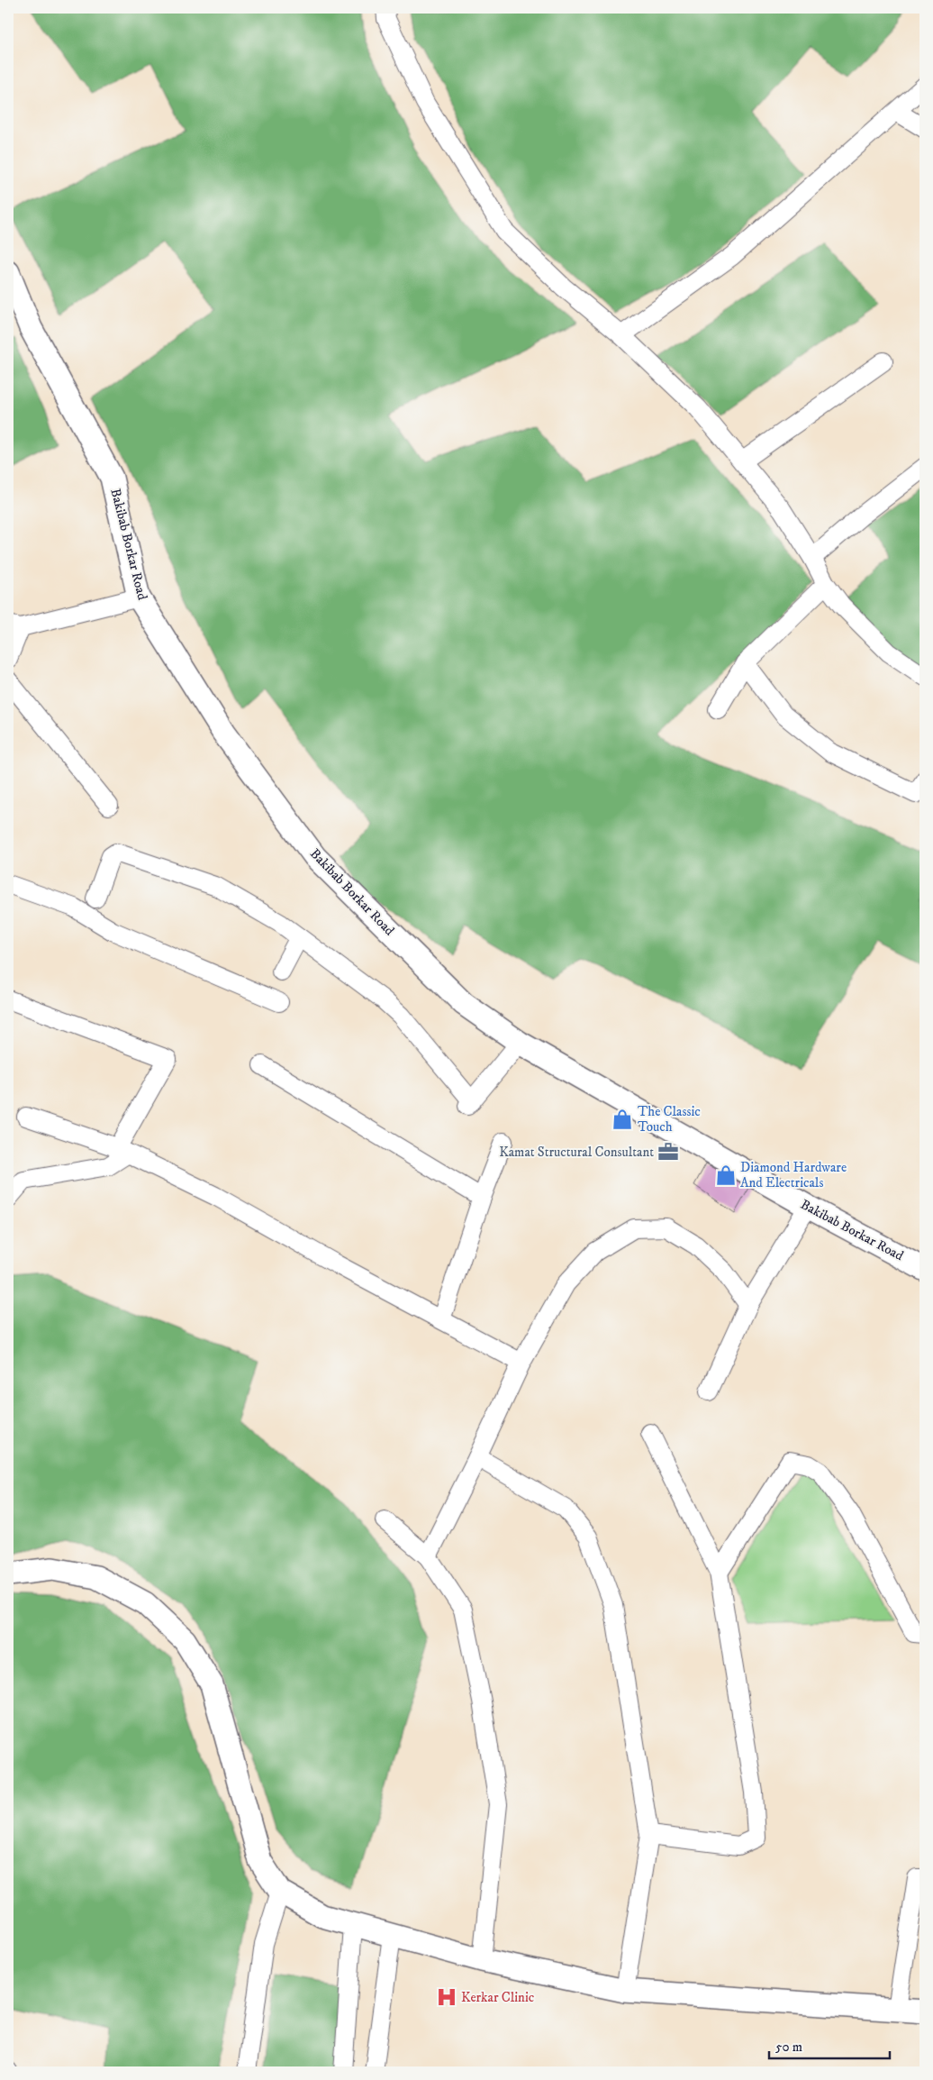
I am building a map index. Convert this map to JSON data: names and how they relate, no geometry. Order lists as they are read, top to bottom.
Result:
{
  "streets": {
    "street": ["Bakibab Borkar Road"]
  },
  "places": {
    "shop": ["The Classic Touch", "Diamond Hardware And Electricals"],
    "office": ["Kamat Structural Consultant"],
    "hospital": ["Kerkar Clinic"]
  },
  "scale_bar": "50 m"
}
